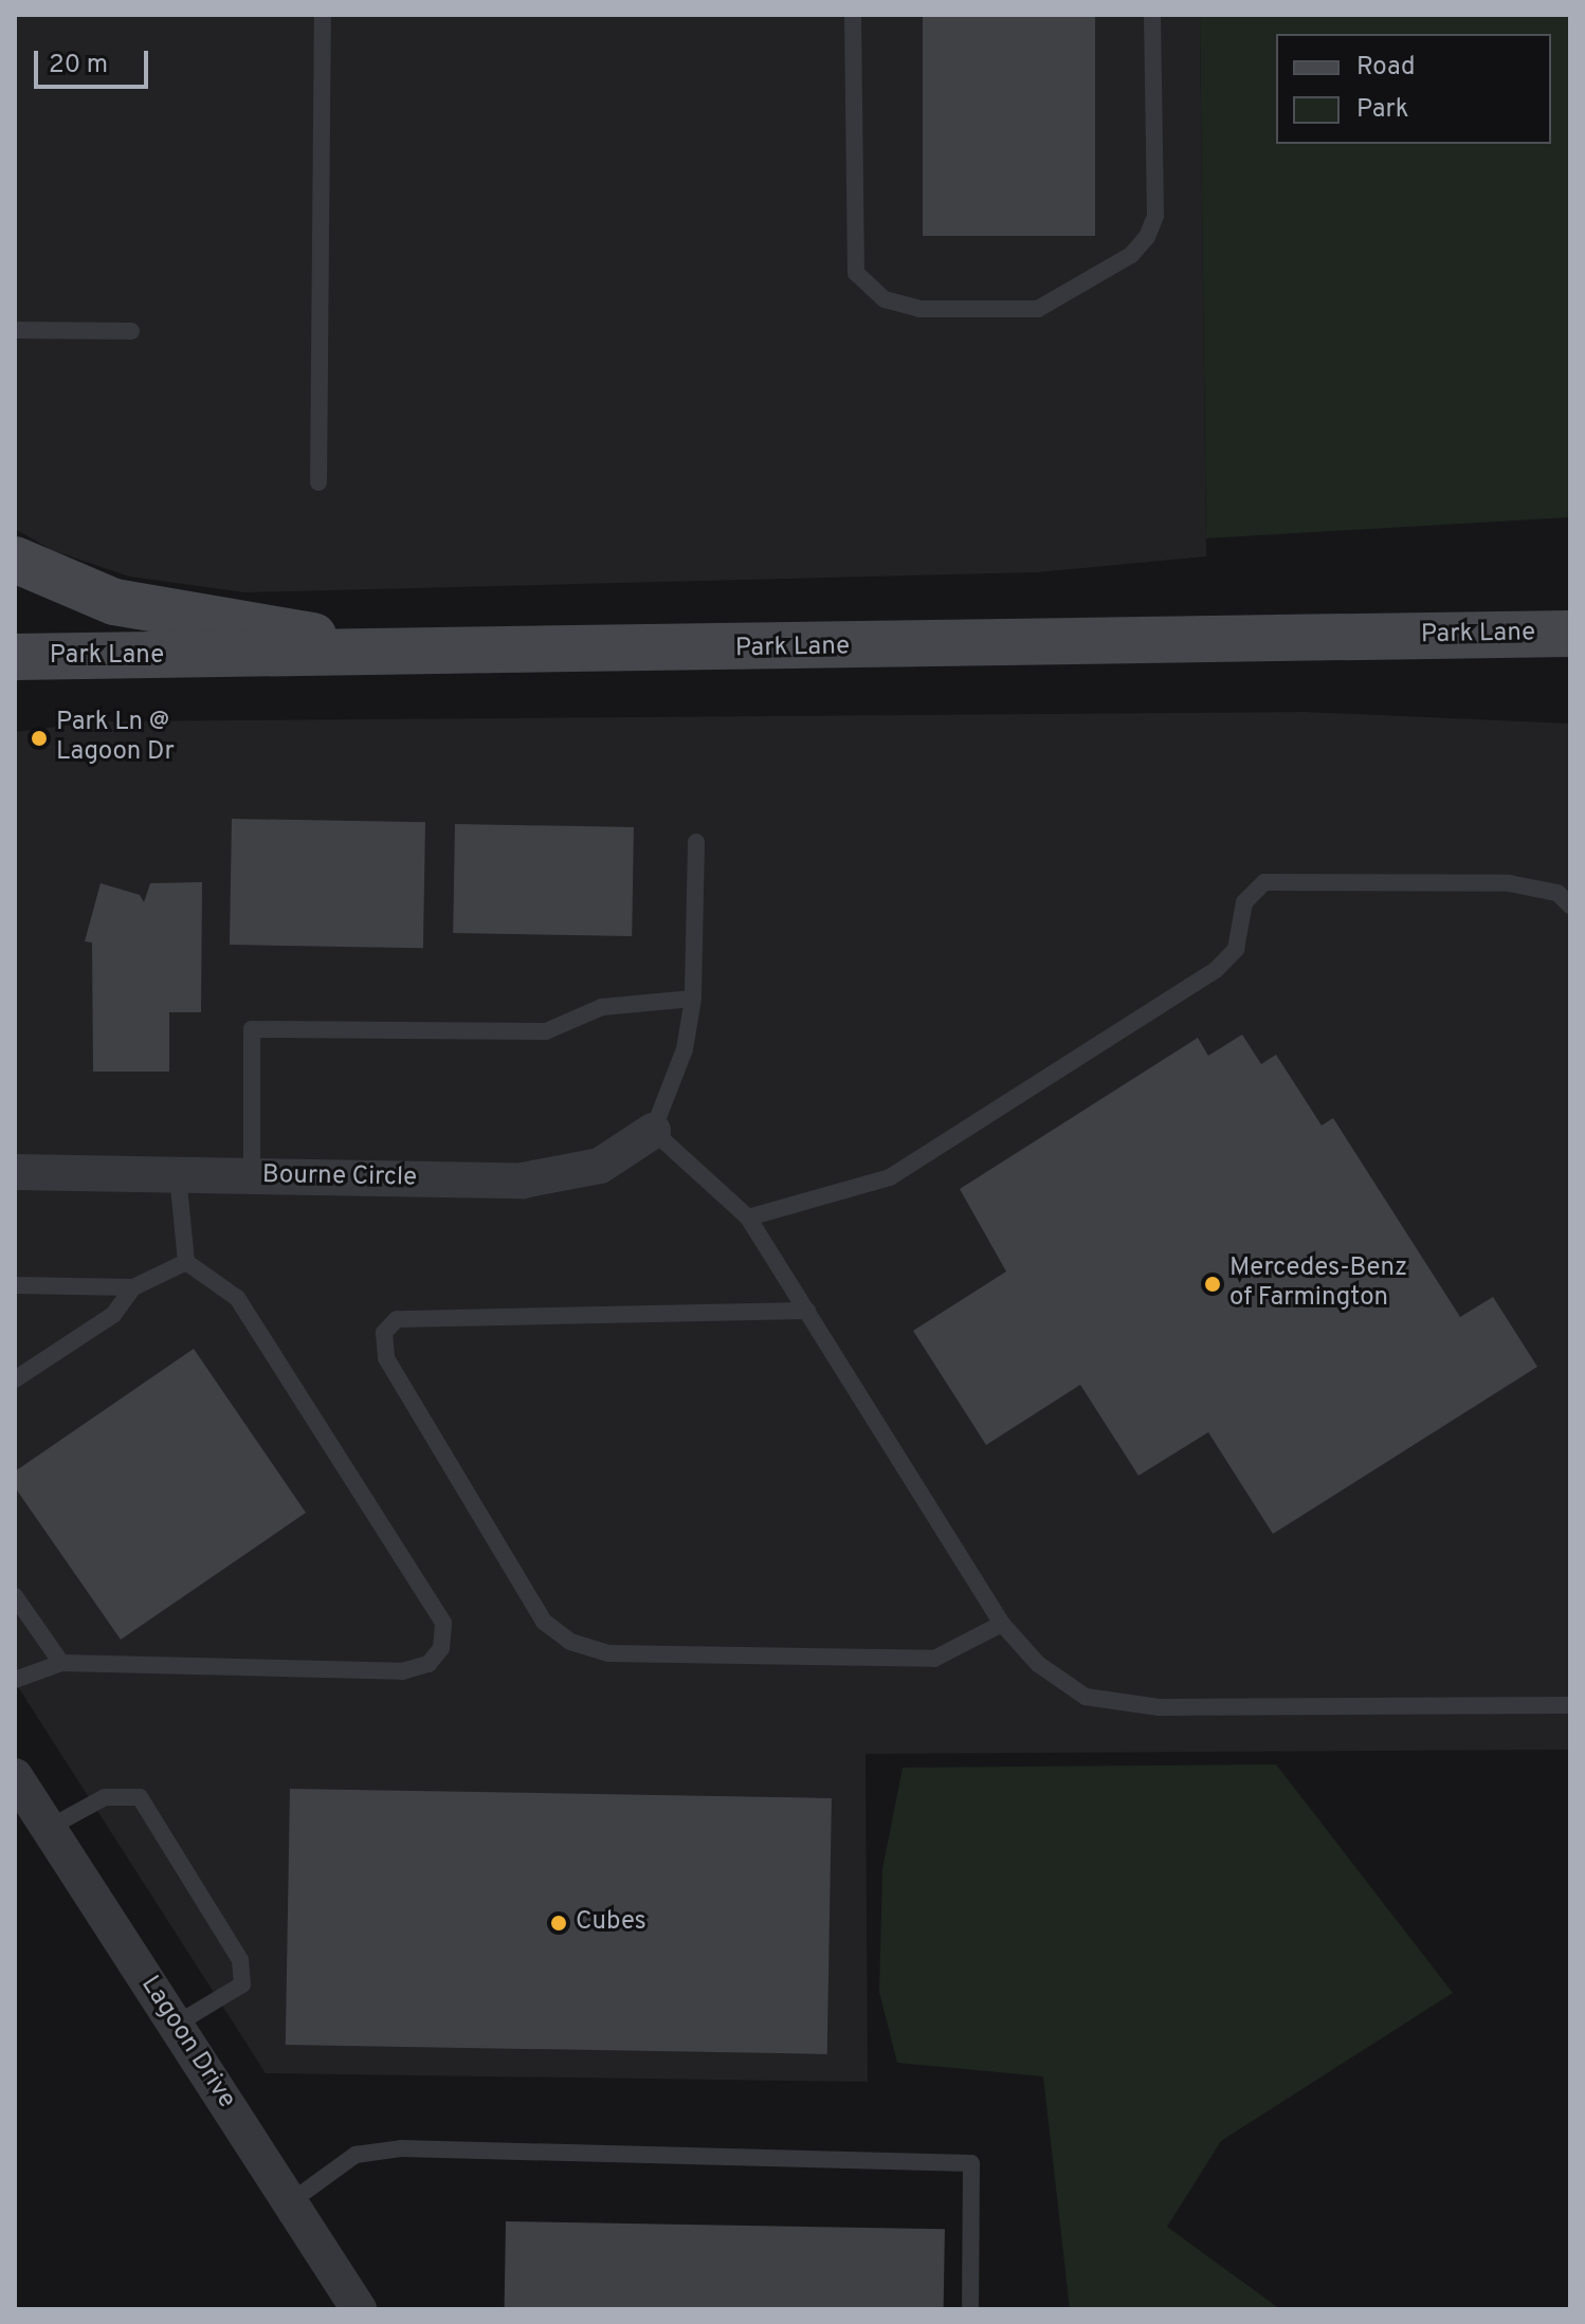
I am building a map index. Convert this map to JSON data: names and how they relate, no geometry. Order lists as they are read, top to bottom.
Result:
{
  "streets": {
    "main road": ["Park Lane"],
    "street": ["Bourne Circle", "Lagoon Drive"]
  },
  "places": ["Park Ln @ Lagoon Dr", "Mercedes-Benz of Farmington", "Cubes"],
  "legend": ["Road", "Park"],
  "scale_bar": "20 m"
}
